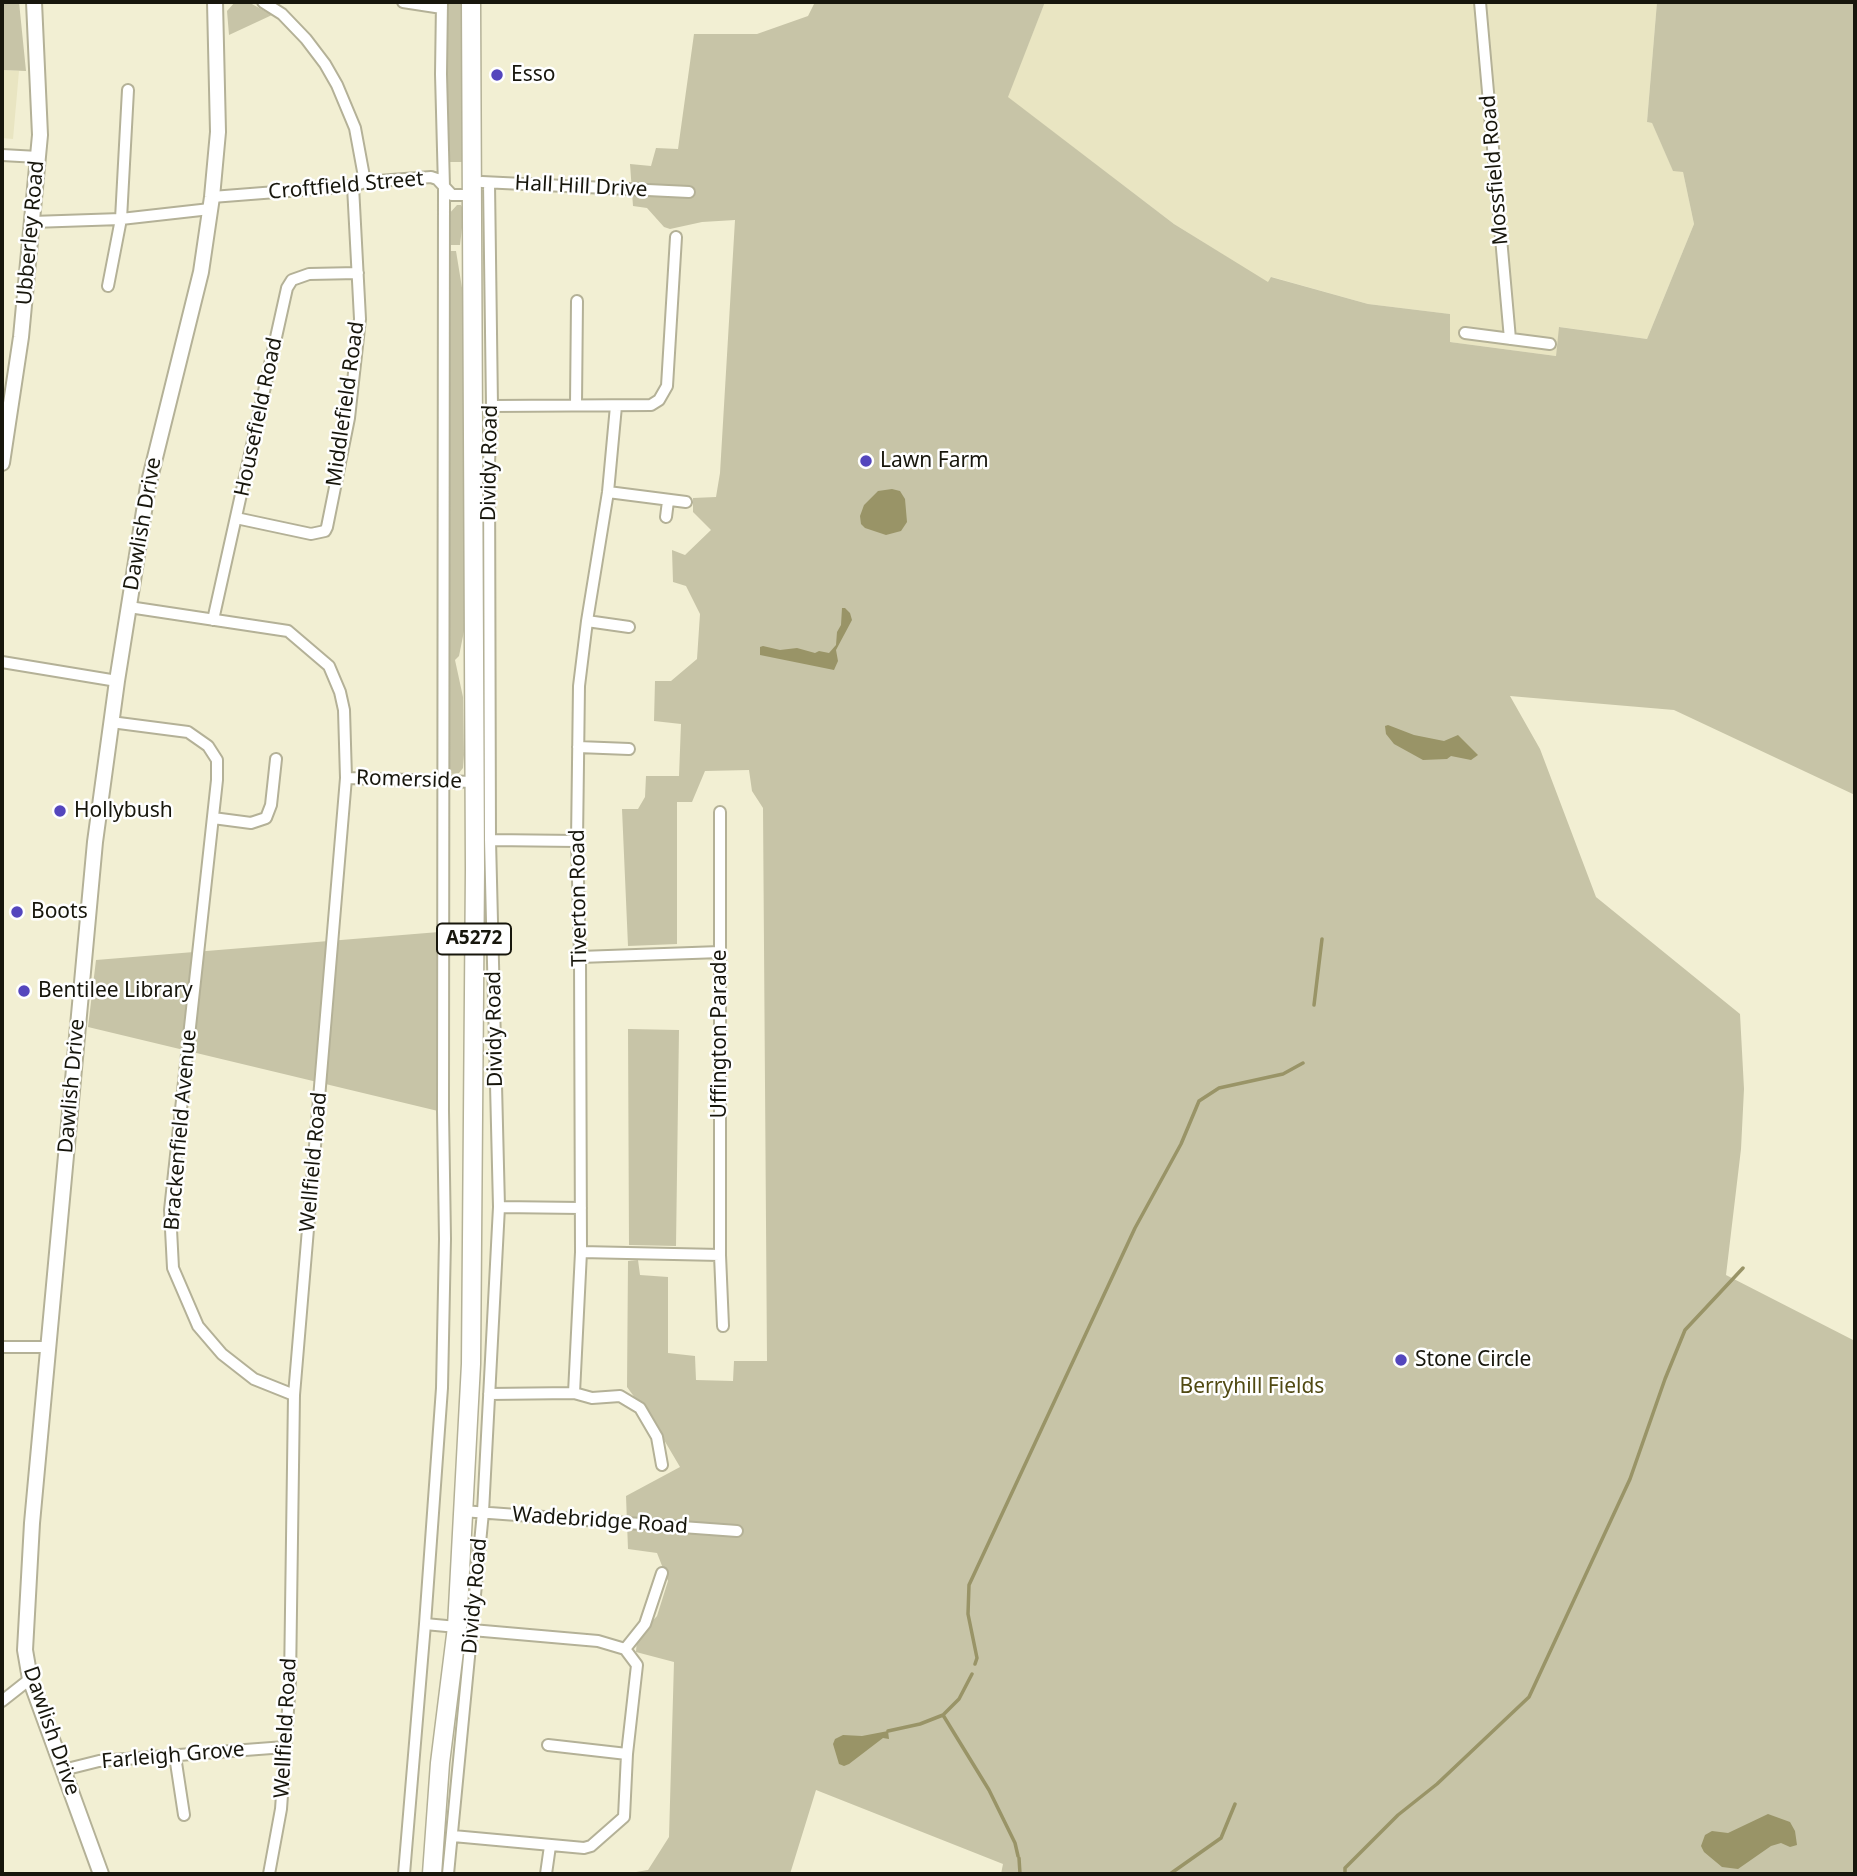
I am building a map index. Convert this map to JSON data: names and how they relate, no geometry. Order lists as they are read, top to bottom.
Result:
{
  "streets": {
    "main road": ["Dividy Road", "A5272"],
    "street": [
      "Mossfield Road",
      "Croftfield Street",
      "Hall Hill Drive",
      "Ubberley Road",
      "Middlefield Road",
      "Housefield Road",
      "Dawlish Drive",
      "Romerside",
      "Tiverton Road",
      "Uffington Parade",
      "Brackenfield Avenue",
      "Wellfield Road",
      "Wadebridge Road",
      "Farleigh Grove"
    ]
  },
  "crossings": [
    ["Croftfield Street", "Hall Hill Drive"],
    ["Croftfield Street", "Ubberley Road"],
    ["Croftfield Street", "Middlefield Road"],
    ["Croftfield Street", "Dividy Road"],
    ["Croftfield Street", "Dawlish Drive"],
    ["Hall Hill Drive", "Dividy Road"],
    ["Middlefield Road", "Housefield Road"],
    ["Housefield Road", "Wellfield Road"],
    ["Dividy Road", "Romerside"],
    ["Dividy Road", "Wadebridge Road"],
    ["Dawlish Drive", "Brackenfield Avenue"],
    ["Dawlish Drive", "Wellfield Road"],
    ["Dawlish Drive", "Farleigh Grove"],
    ["Romerside", "Wellfield Road"],
    ["Brackenfield Avenue", "Wellfield Road"],
    ["Wellfield Road", "Farleigh Grove"]
  ],
  "parks": ["Berryhill Fields"],
  "places": [
    "Esso",
    "Lawn Farm",
    "Hollybush",
    "Boots",
    "Bentilee Library",
    "Stone Circle"
  ]
}
